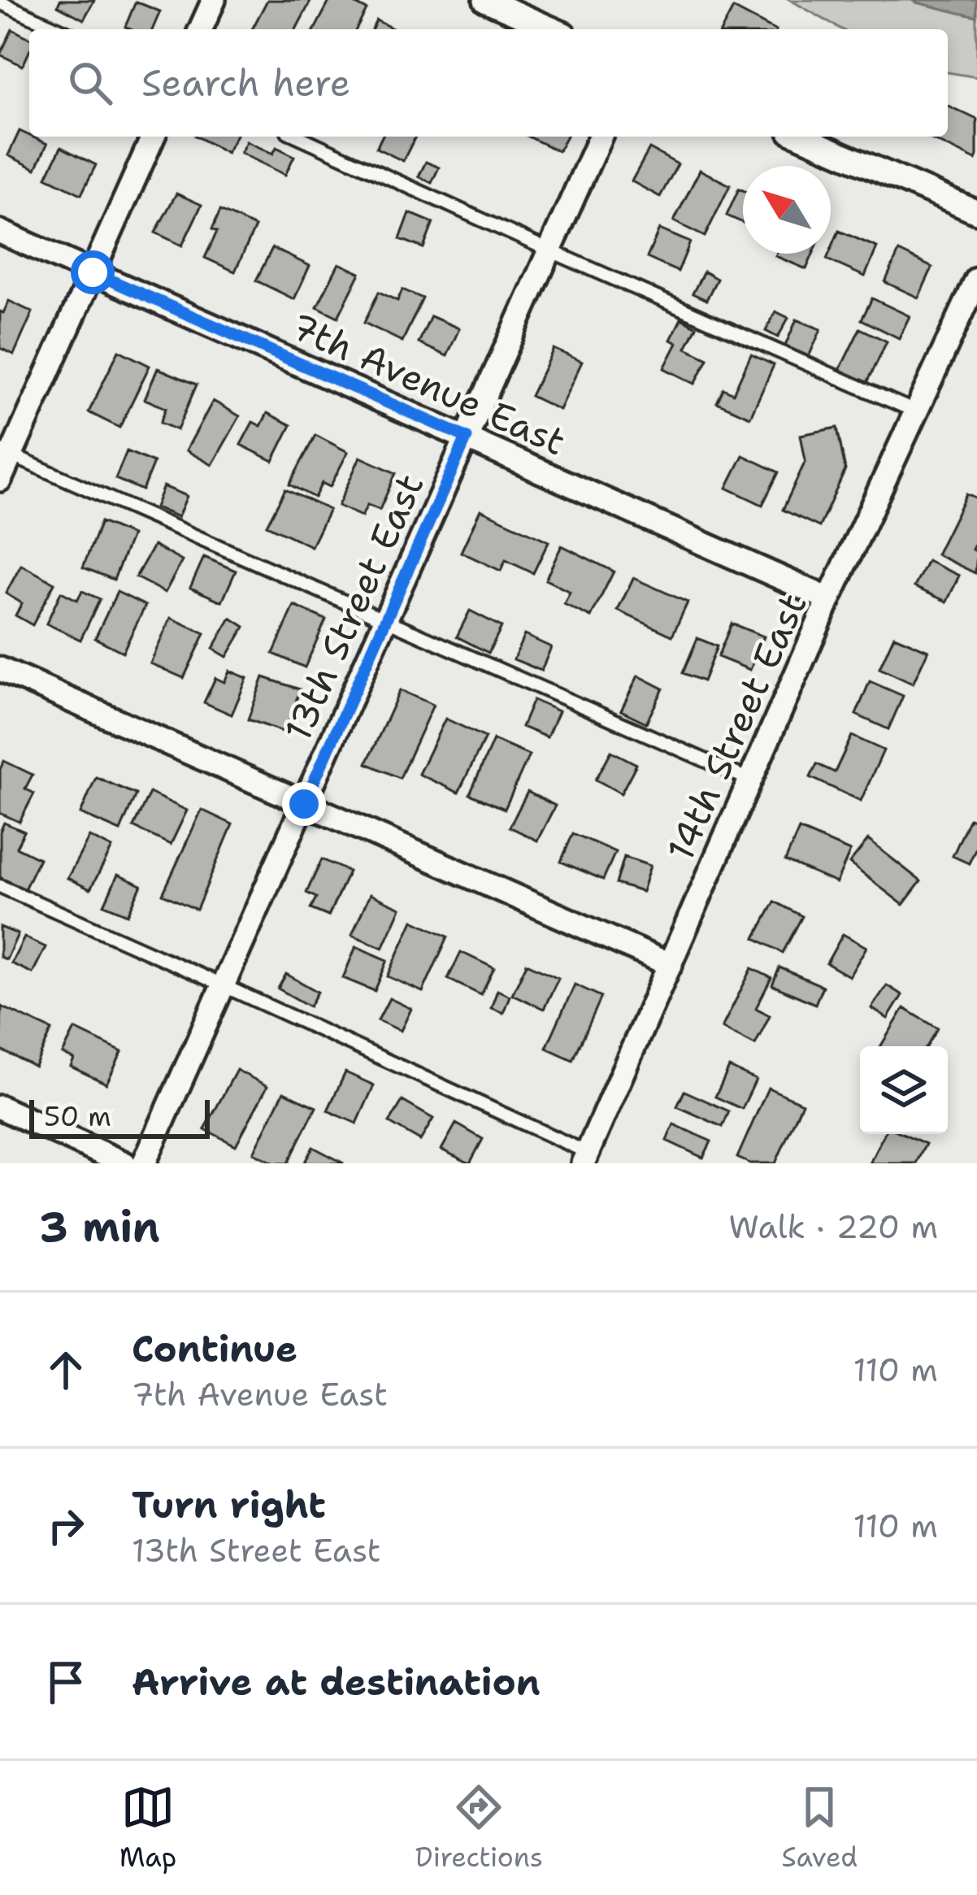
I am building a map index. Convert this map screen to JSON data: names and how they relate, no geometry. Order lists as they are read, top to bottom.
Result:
{
  "streets": {
    "street": ["7th Avenue East", "13th Street East", "14th Street East"]
  },
  "crossings": [
    ["7th Avenue East", "13th Street East"],
    ["7th Avenue East", "14th Street East"]
  ],
  "scale_bar": "50 m",
  "north": "top left",
  "page": {
    "search": "Search here",
    "scale": "50 m",
    "heading": ["3 min", "Walk · 220 m"],
    "list": [
      ["Continue", "7th Avenue East", "110 m"],
      ["Turn right", "13th Street East", "110 m"],
      "Arrive at destination"
    ],
    "nav": ["Map", "Directions", "Saved"]
  }
}
